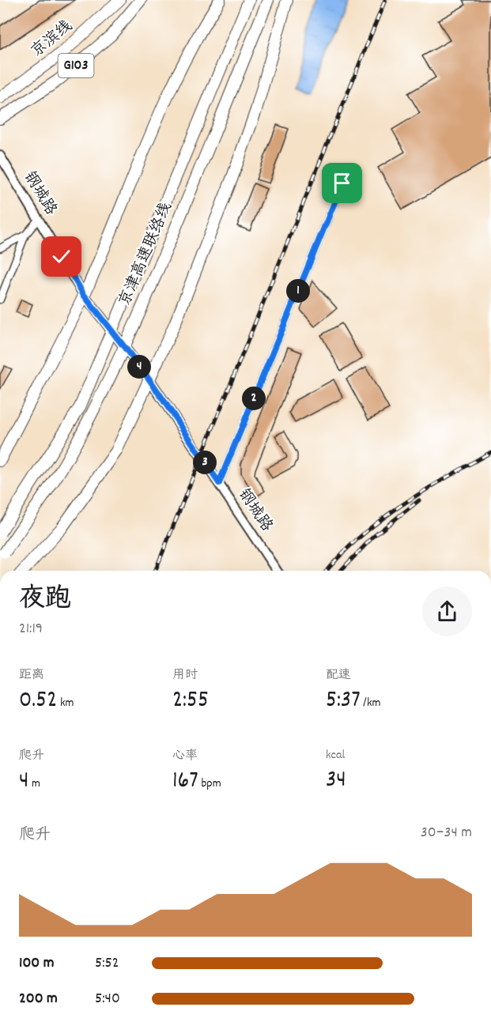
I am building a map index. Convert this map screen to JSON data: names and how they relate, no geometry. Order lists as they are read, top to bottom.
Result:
{
  "streets": {
    "highway": ["京滨线", "G103", "京津高速联络线"],
    "street": ["钢城路"]
  },
  "page": {
    "pins": [
      "1",
      "4",
      "2",
      "3"
    ],
    "heading": ["夜跑", "21:19"],
    "stats": [
      ["距离", "0.52 km"],
      ["用时", "2:55"],
      ["配速", "5:37 /km"],
      ["爬升", "4 m"],
      ["心率", "167 bpm"],
      ["kcal", "34"]
    ],
    "chart": ["爬升", "30–34 m"],
    "list": [
      {
        "name": "100 m",
        "note": "5:52"
      },
      {
        "name": "200 m",
        "note": "5:40"
      }
    ]
  }
}
